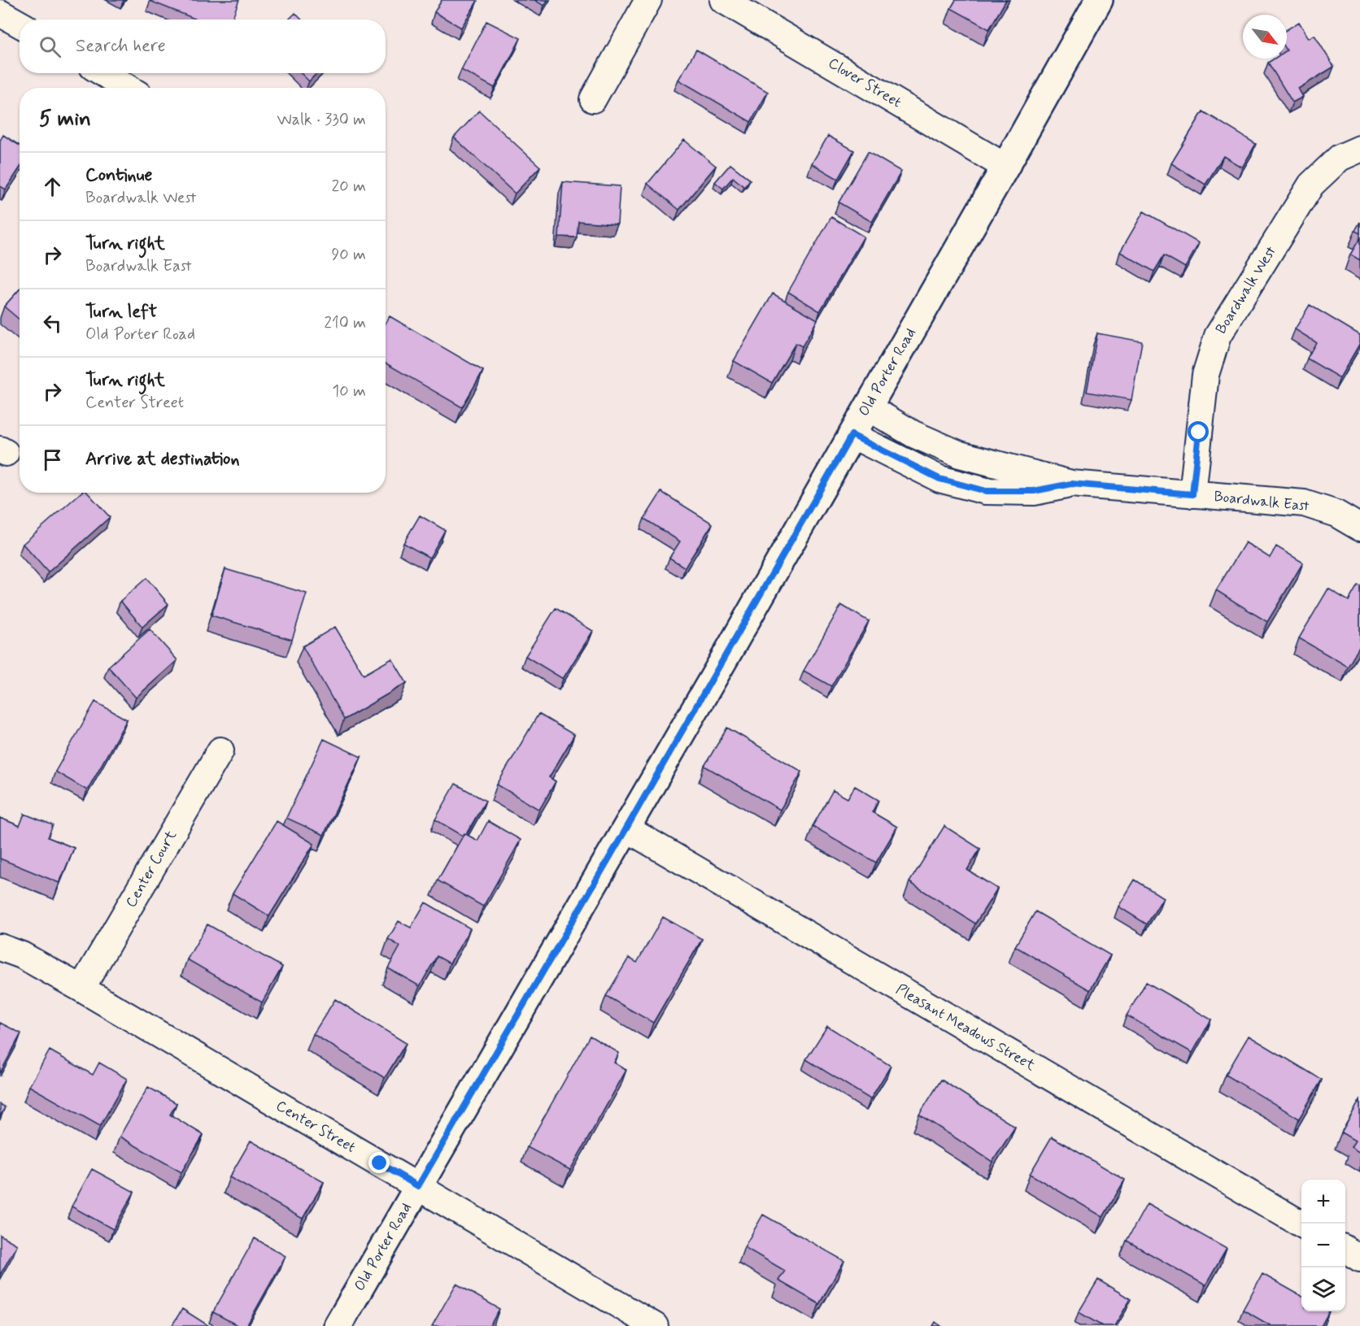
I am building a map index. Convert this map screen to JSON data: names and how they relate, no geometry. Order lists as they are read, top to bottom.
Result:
{
  "streets": {
    "street": [
      "Clover Street",
      "Boardwalk West",
      "Old Porter Road",
      "Boardwalk East",
      "Center Court",
      "Pleasant Meadows Street",
      "Center Street"
    ]
  },
  "crossings": [
    ["Clover Street", "Old Porter Road"],
    ["Boardwalk West", "Boardwalk East"],
    ["Old Porter Road", "Boardwalk East"],
    ["Old Porter Road", "Pleasant Meadows Street"],
    ["Old Porter Road", "Center Street"],
    ["Center Court", "Center Street"]
  ],
  "north": "bottom right",
  "page": {
    "search": "Search here",
    "heading": ["5 min", "Walk · 330 m"],
    "list": [
      ["Continue", "Boardwalk West", "20 m"],
      ["Turn right", "Boardwalk East", "90 m"],
      ["Turn left", "Old Porter Road", "210 m"],
      ["Turn right", "Center Street", "10 m"],
      "Arrive at destination"
    ],
    "map_buttons": ["+", "−"]
  }
}
